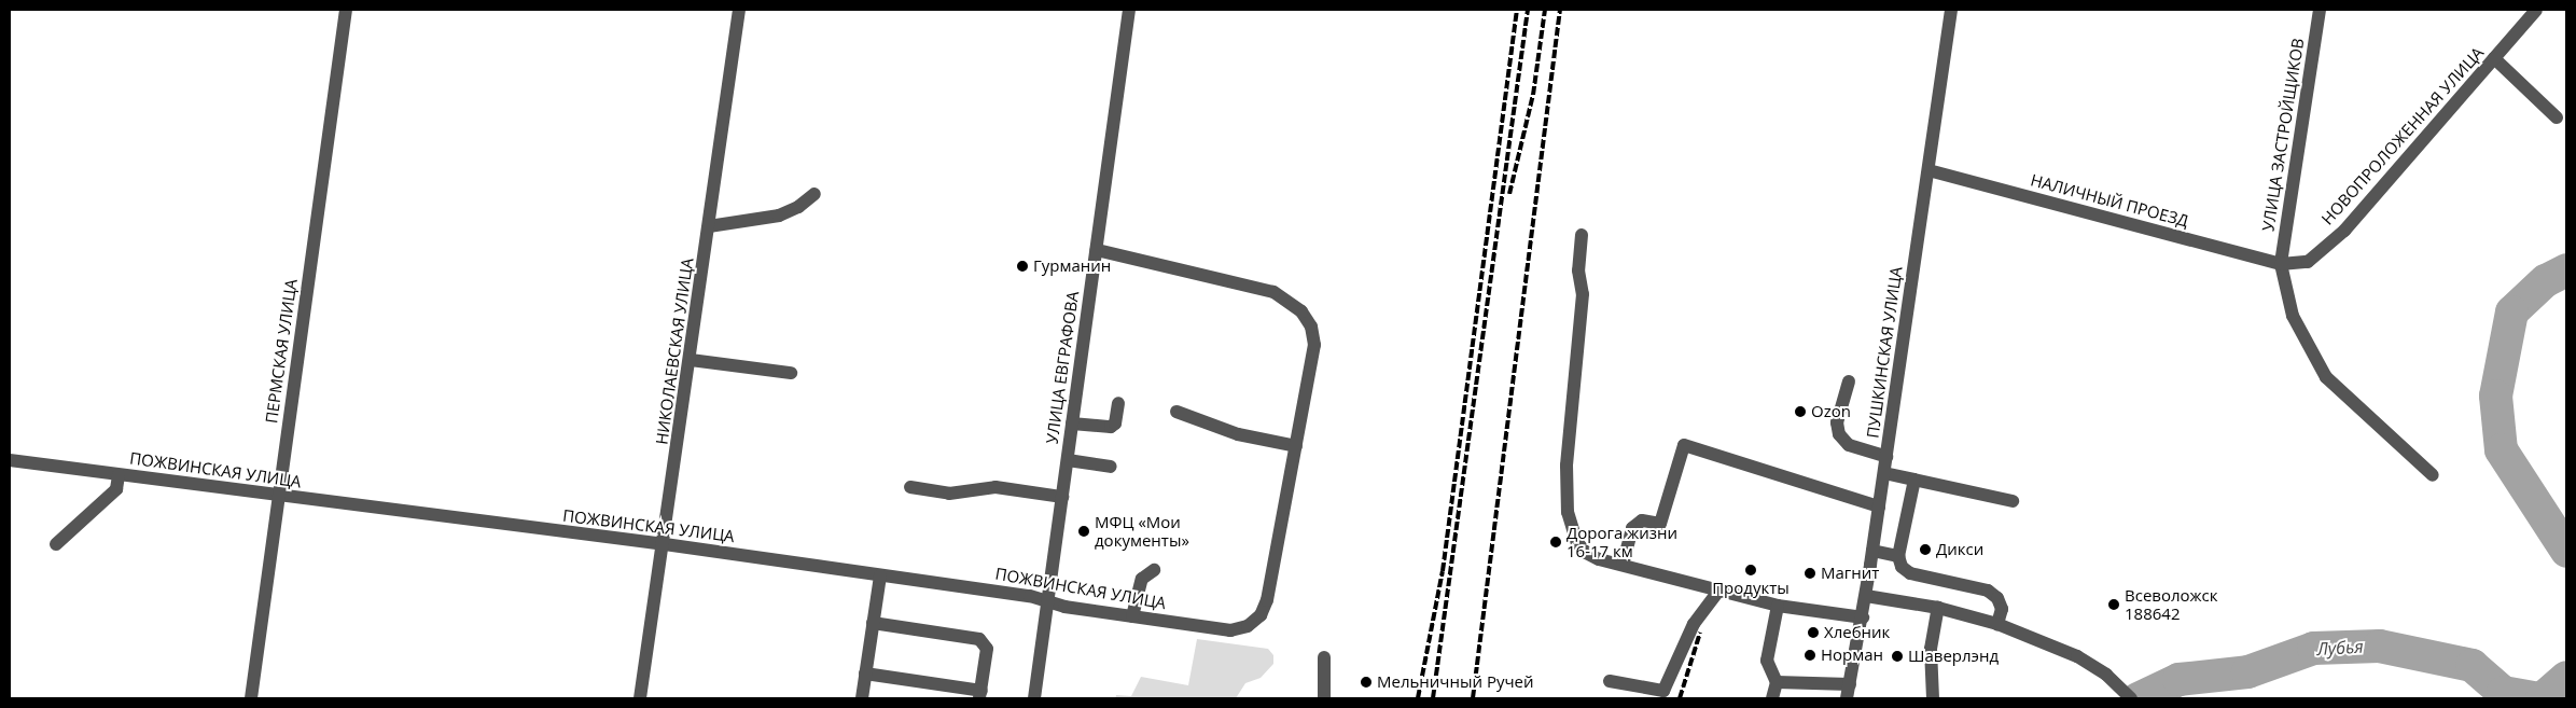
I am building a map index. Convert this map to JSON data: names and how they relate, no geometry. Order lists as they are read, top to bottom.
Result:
{
  "streets": {
    "street": [
      "УЛИЦА ЗАСТРОЙЩИКОВ",
      "НОВОПРОЛОЖЕННАЯ УЛИЦА",
      "НАЛИЧНЫЙ ПРОЕЗД",
      "ПЕРМСКАЯ УЛИЦА",
      "НИКОЛАЕВСКАЯ УЛИЦА",
      "ПУШКИНСКАЯ УЛИЦА",
      "УЛИЦА ЕВГРАФОВА",
      "ПОЖВИНСКАЯ УЛИЦА"
    ]
  },
  "crossings": [
    ["УЛИЦА ЗАСТРОЙЩИКОВ", "НОВОПРОЛОЖЕННАЯ УЛИЦА"],
    ["УЛИЦА ЗАСТРОЙЩИКОВ", "НАЛИЧНЫЙ ПРОЕЗД"],
    ["НОВОПРОЛОЖЕННАЯ УЛИЦА", "НАЛИЧНЫЙ ПРОЕЗД"],
    ["НАЛИЧНЫЙ ПРОЕЗД", "ПУШКИНСКАЯ УЛИЦА"],
    ["ПЕРМСКАЯ УЛИЦА", "ПОЖВИНСКАЯ УЛИЦА"],
    ["НИКОЛАЕВСКАЯ УЛИЦА", "ПОЖВИНСКАЯ УЛИЦА"],
    ["УЛИЦА ЕВГРАФОВА", "ПОЖВИНСКАЯ УЛИЦА"]
  ],
  "water": ["Лубья"],
  "places": [
    "Гурманин",
    "Ozon",
    "МФЦ «Мои документы»",
    "Дорога жизни 16-17 км",
    "Дикси",
    "Продукты",
    "Магнит",
    "Всеволожск 188642",
    "Хлебник",
    "Норман",
    "Шаверлэнд",
    "Мельничный Ручей"
  ]
}
